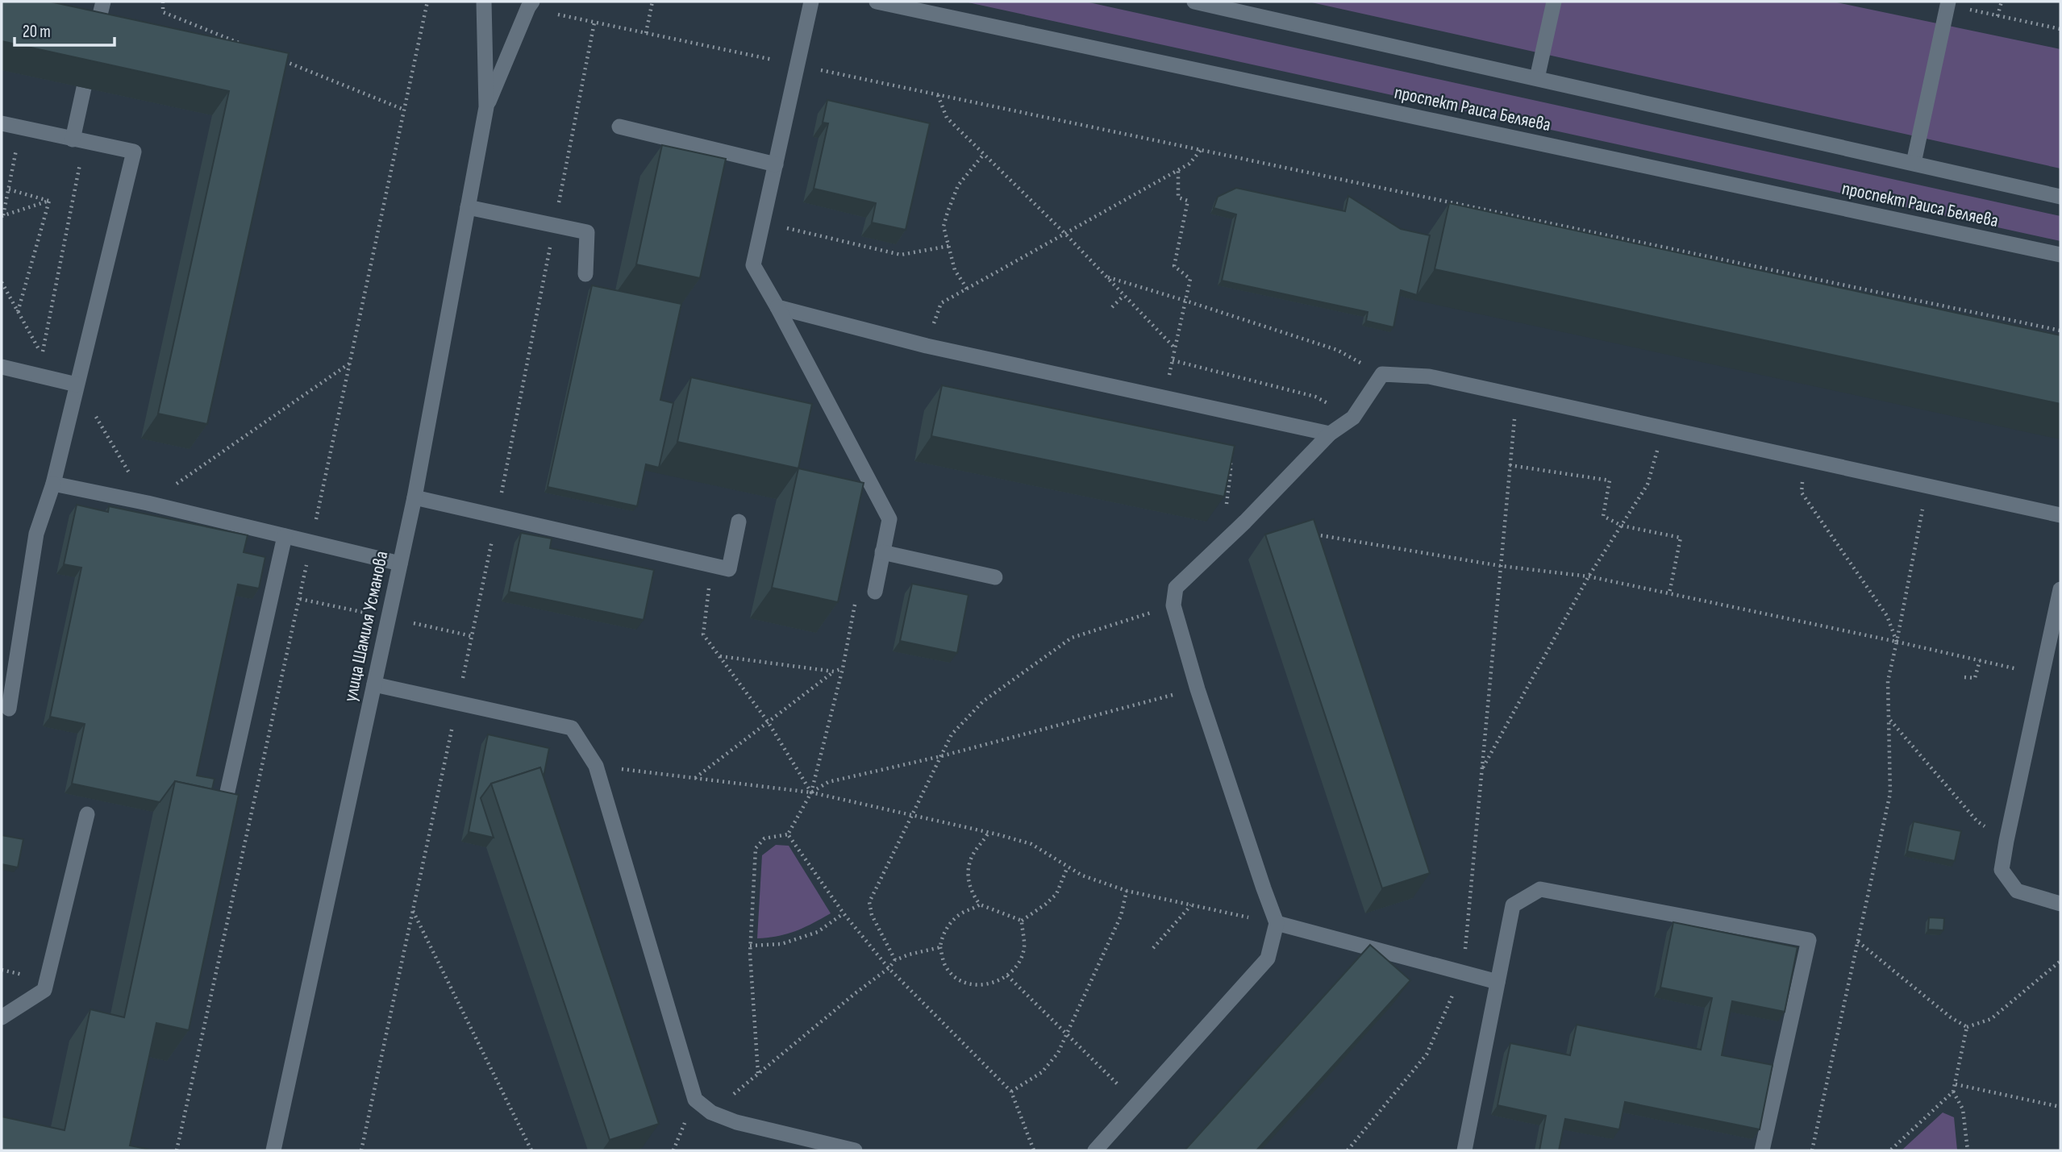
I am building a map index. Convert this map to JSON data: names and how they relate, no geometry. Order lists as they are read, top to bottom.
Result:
{
  "streets": {
    "street": ["проспект Раиса Беляева", "улица Шамиля Усманова"]
  },
  "scale_bar": "20 m"
}
